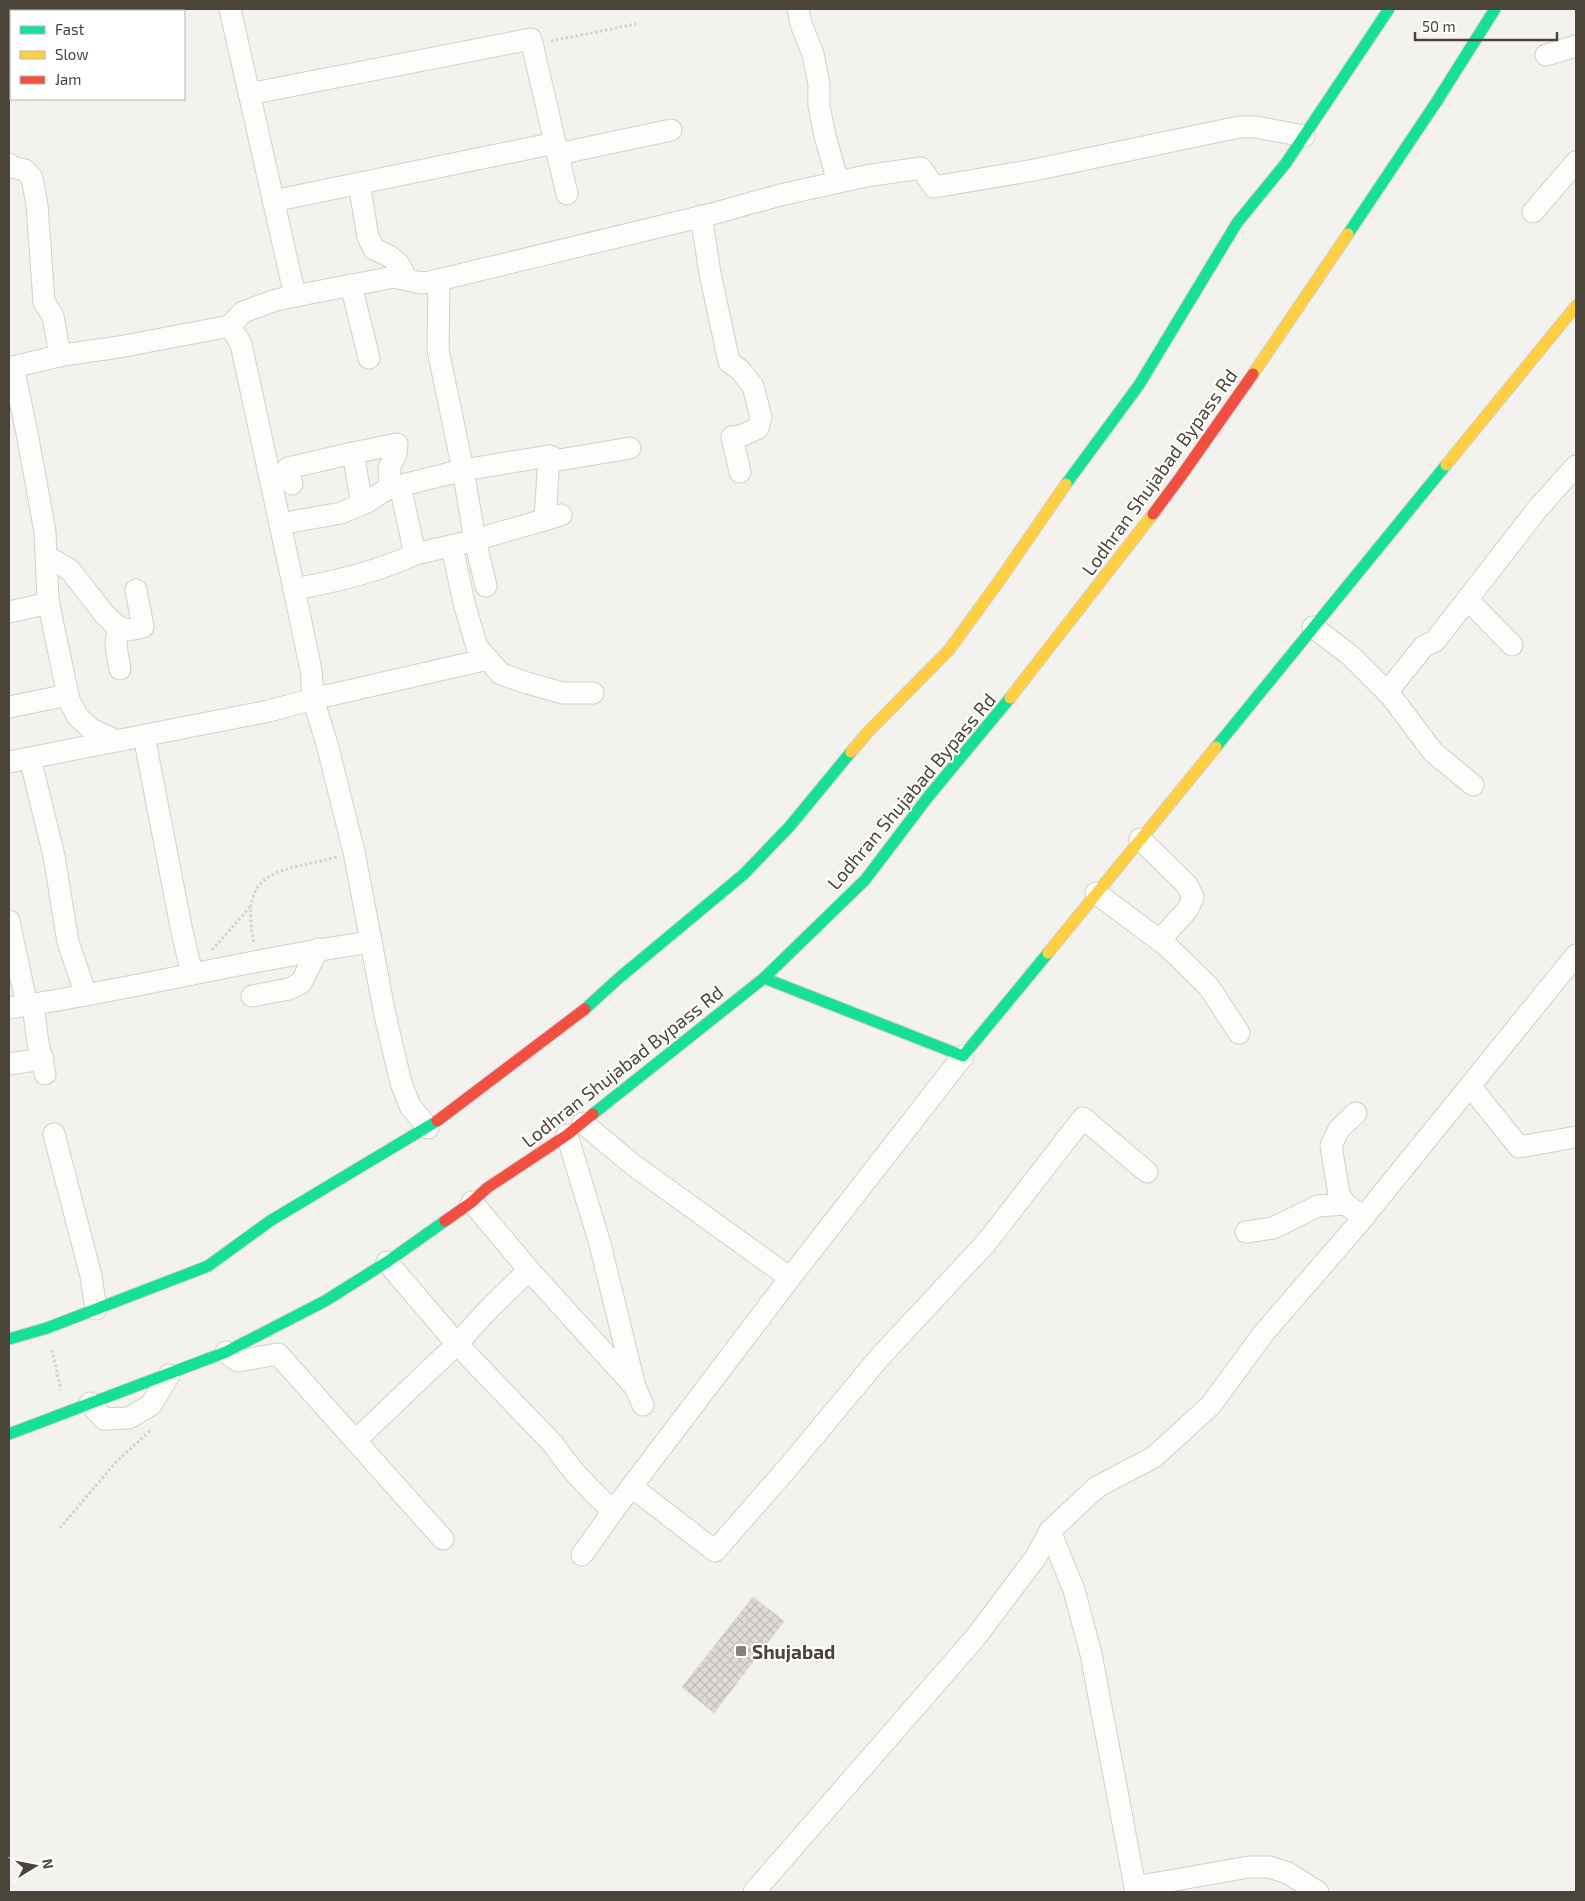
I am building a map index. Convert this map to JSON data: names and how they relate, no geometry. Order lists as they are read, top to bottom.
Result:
{
  "streets": {
    "street": ["Lodhran Shujabad Bypass Rd"]
  },
  "places": {
    "transit": ["Shujabad"]
  },
  "legend": ["Fast", "Slow", "Jam"],
  "scale_bar": "50 m",
  "north": "right"
}
